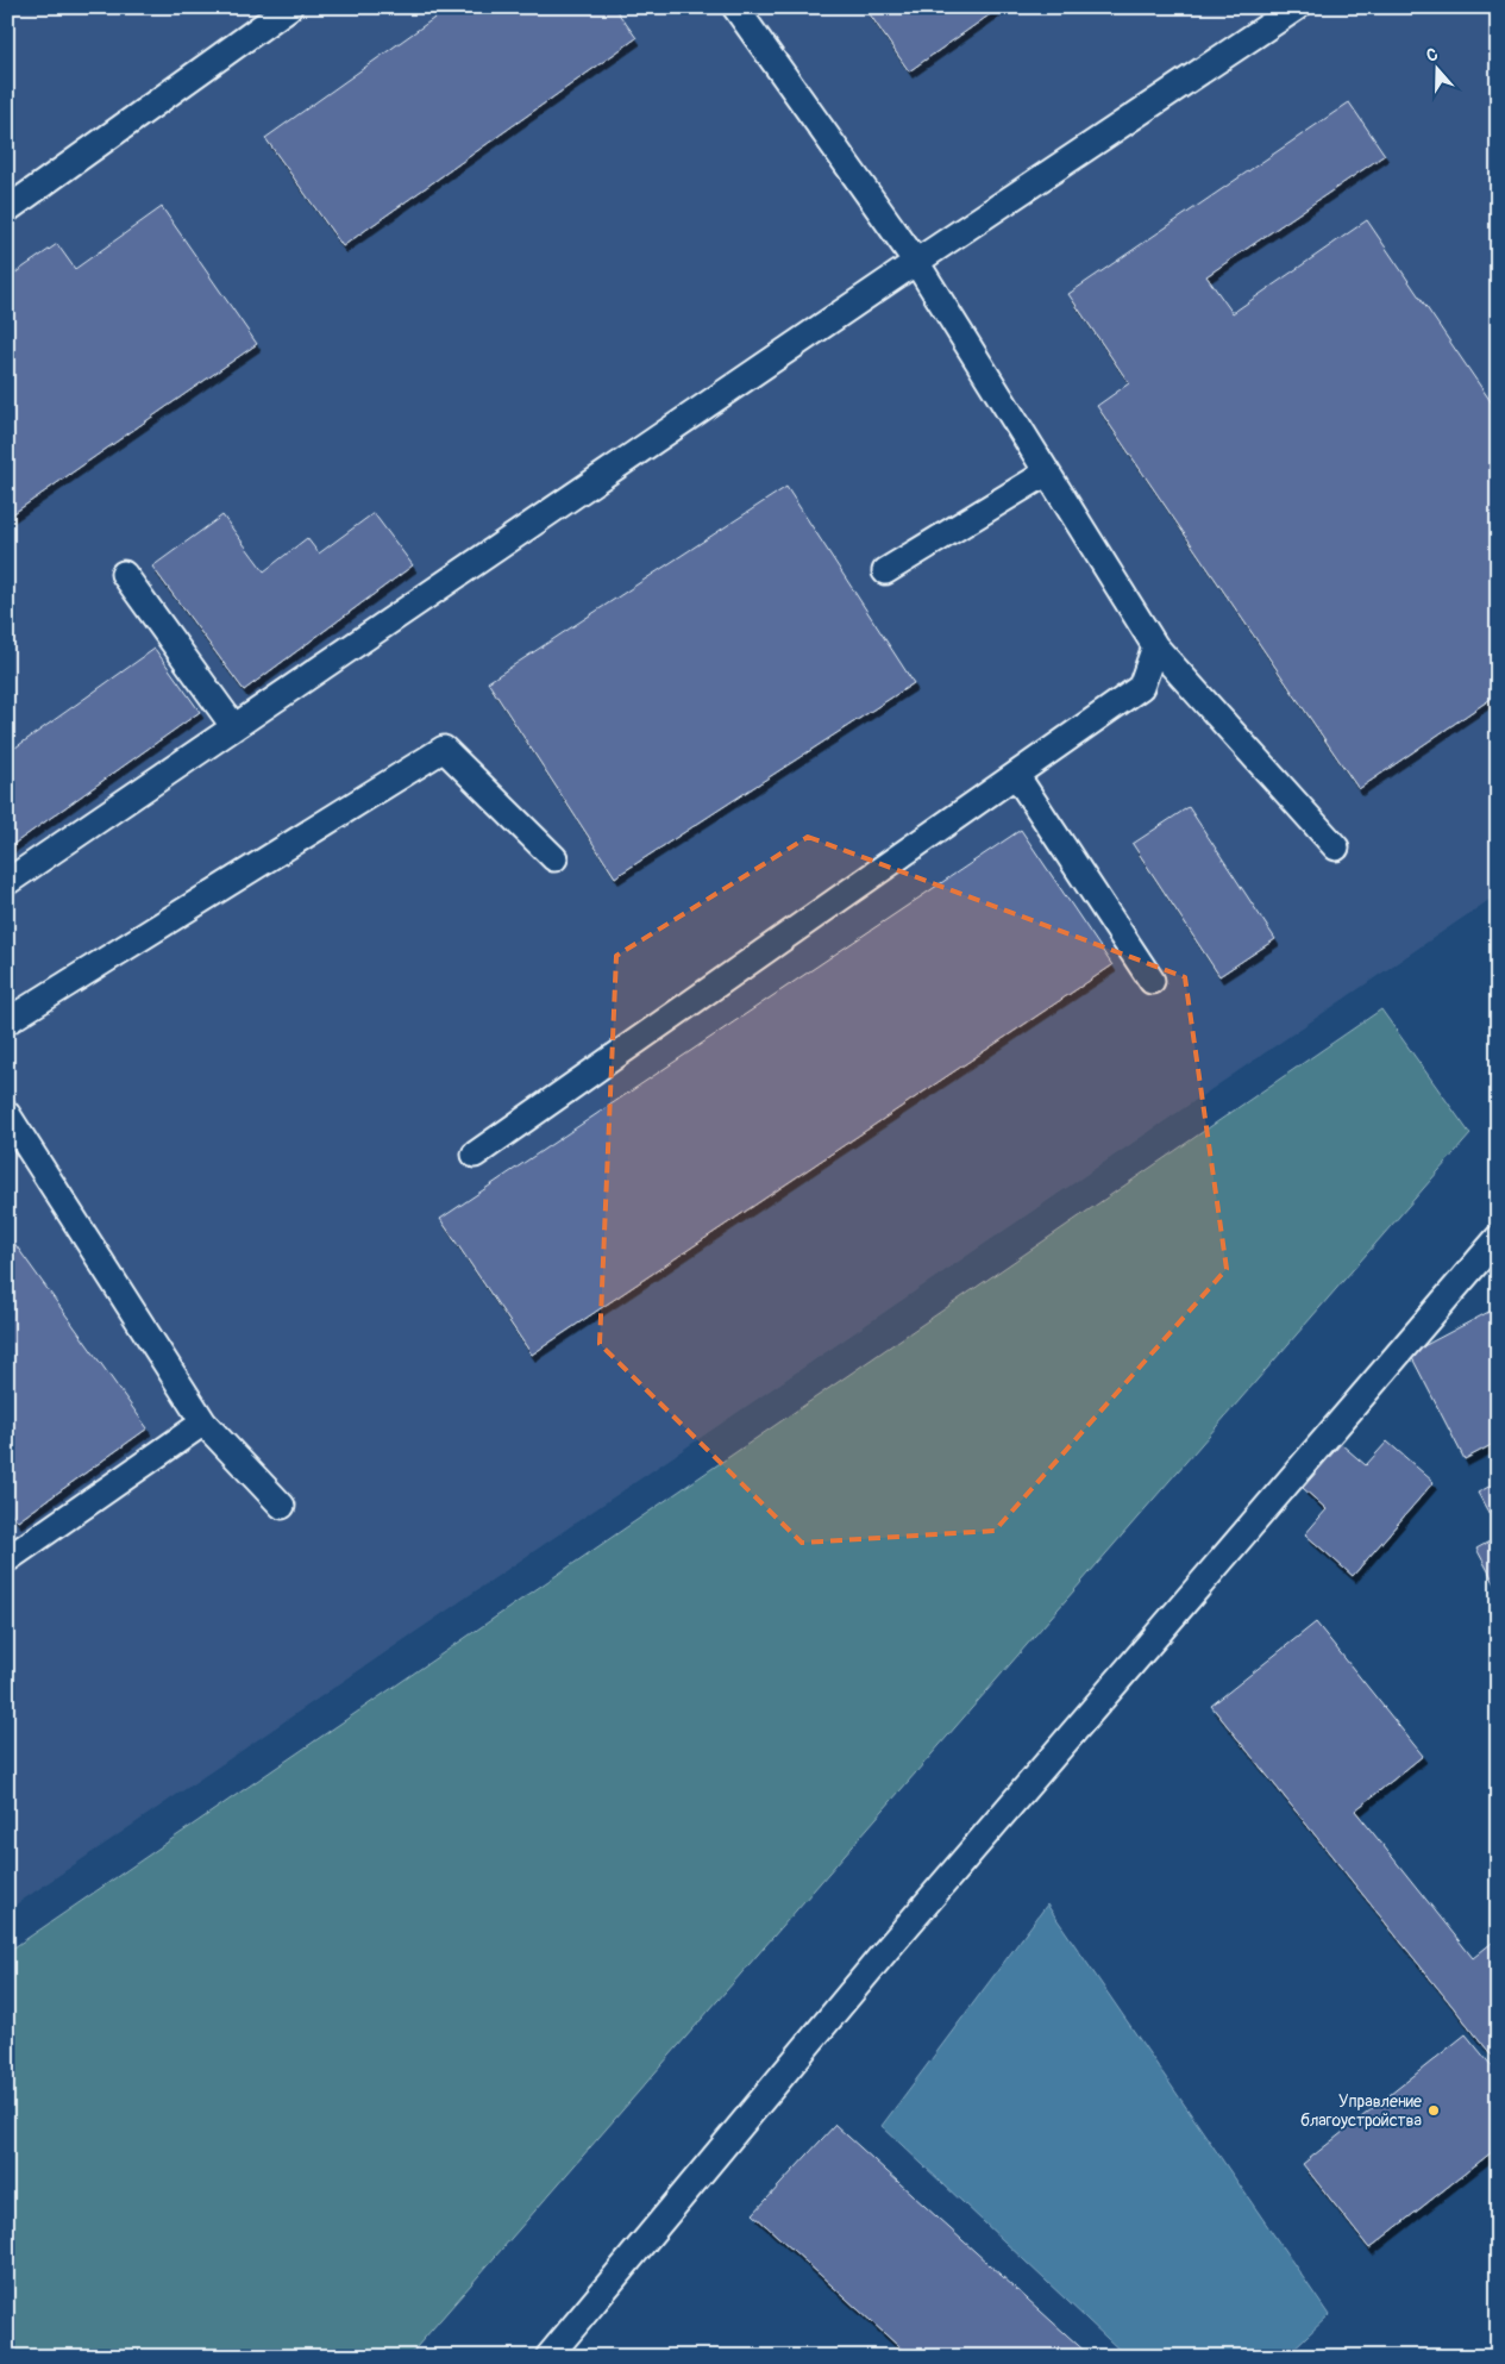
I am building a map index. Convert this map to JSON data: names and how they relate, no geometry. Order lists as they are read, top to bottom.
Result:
{
  "places": ["Управление благоустройства"],
  "north": "top"
}
